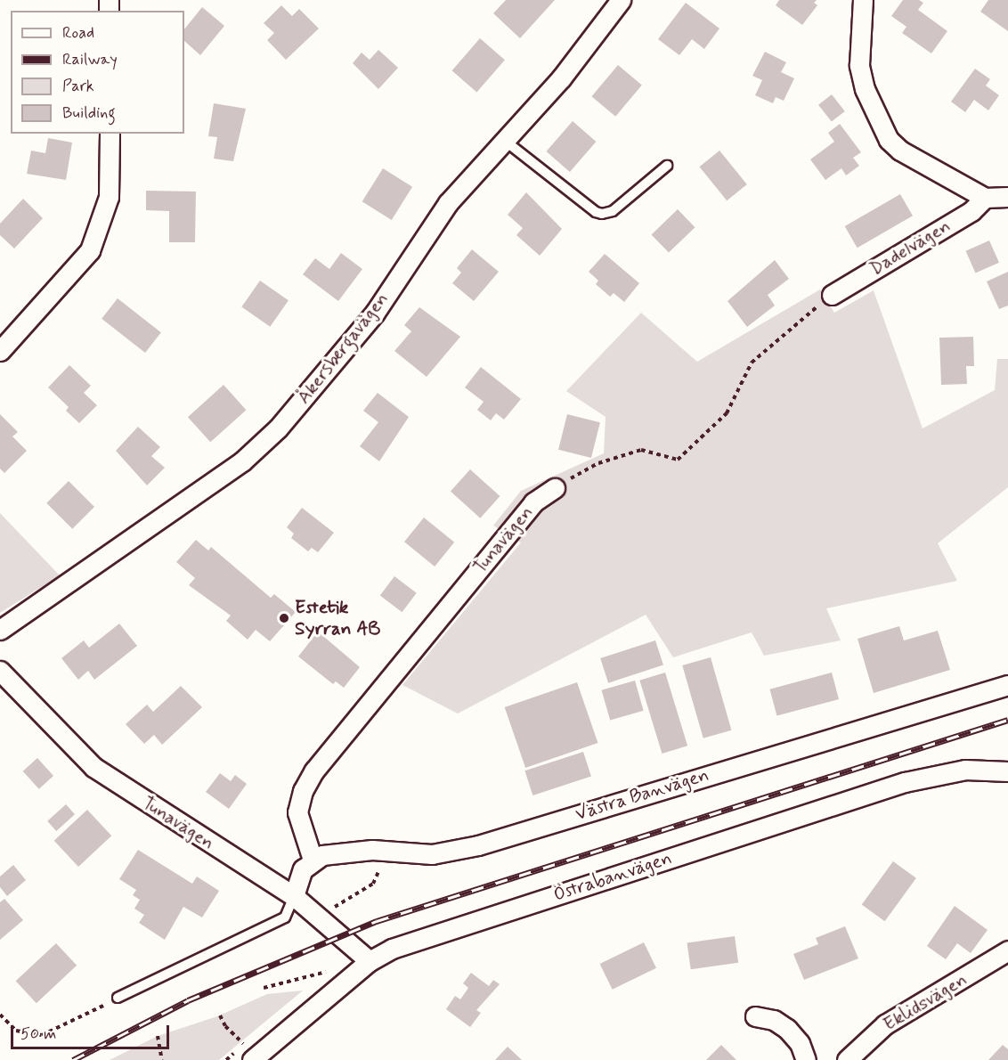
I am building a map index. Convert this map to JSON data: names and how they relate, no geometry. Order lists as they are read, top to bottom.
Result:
{
  "streets": {
    "street": [
      "Dadelvägen",
      "Åkersbergavägen",
      "Tunavägen",
      "Västra Banvägen",
      "Östrabanvägen",
      "Eklidsvägen"
    ]
  },
  "crossings": [
    ["Tunavägen", "Västra Banvägen"],
    ["Tunavägen", "Östrabanvägen"]
  ],
  "places": ["Estetik Syrran AB"],
  "legend": [
    "Road",
    "Railway",
    "Park",
    "Building"
  ],
  "scale_bar": "50 m"
}
